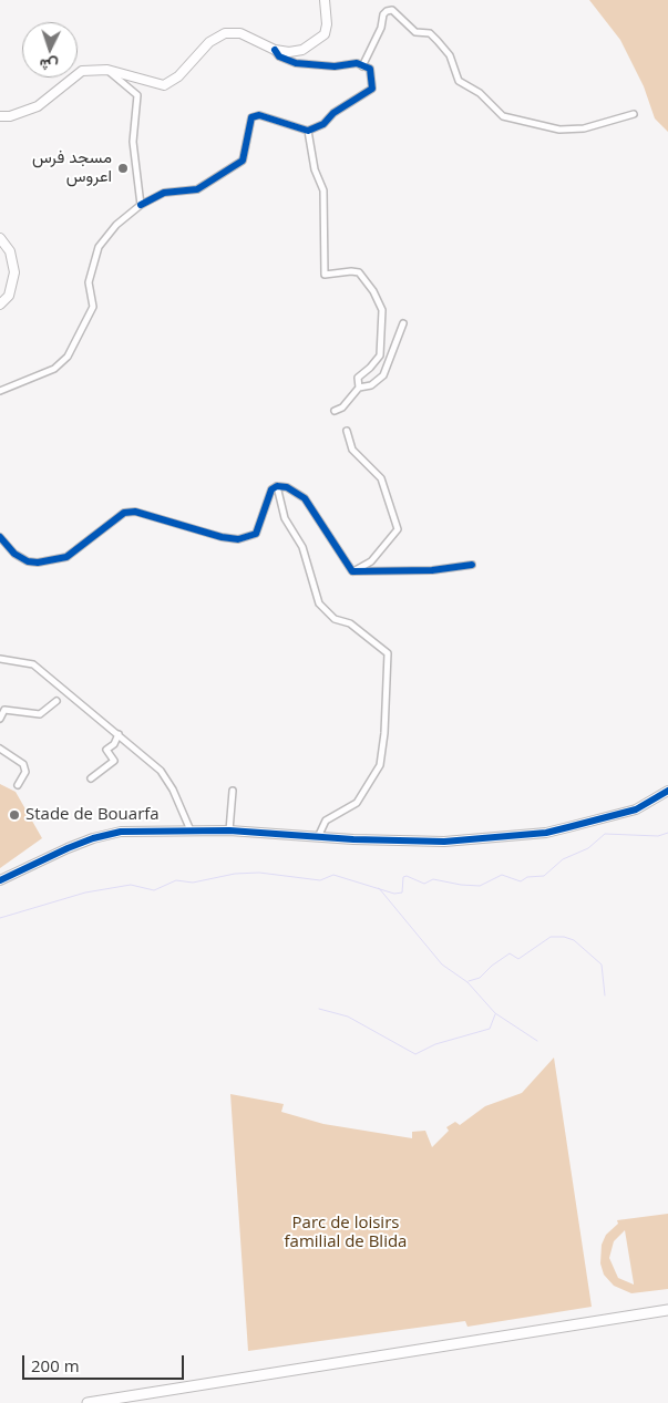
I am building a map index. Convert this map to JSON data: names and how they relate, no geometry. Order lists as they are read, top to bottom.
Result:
{
  "parks": ["Parc de loisirs familial de Blida"],
  "places": ["مسجد فرس اعروس", "Stade de Bouarfa"],
  "scale_bar": "200 m",
  "north": "bottom"
}
